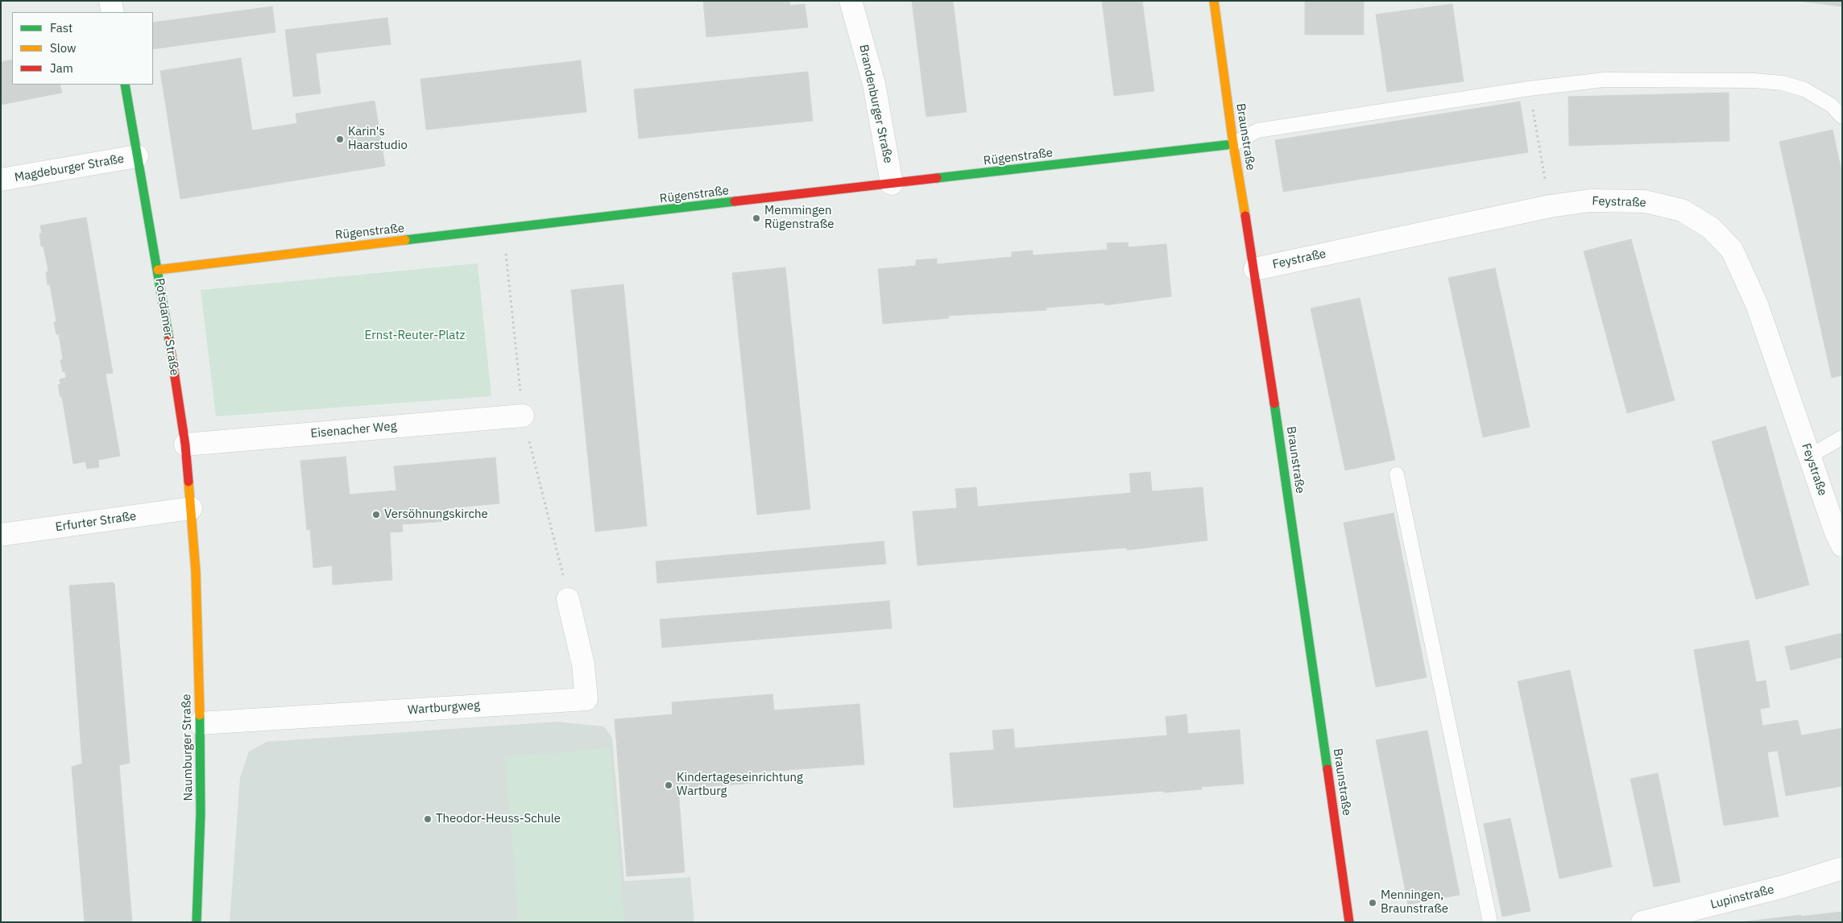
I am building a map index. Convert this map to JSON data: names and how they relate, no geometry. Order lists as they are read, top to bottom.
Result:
{
  "streets": {
    "street": [
      "Brandenburger Straße",
      "Braunstraße",
      "Rügenstraße",
      "Magdeburger Straße",
      "Feystraße",
      "Potsdamer Straße",
      "Eisenacher Weg",
      "Erfurter Straße",
      "Wartburgweg",
      "Naumburger Straße",
      "Lupinstraße"
    ]
  },
  "crossings": [
    ["Brandenburger Straße", "Rügenstraße"],
    ["Braunstraße", "Rügenstraße"],
    ["Braunstraße", "Feystraße"],
    ["Rügenstraße", "Potsdamer Straße"],
    ["Magdeburger Straße", "Potsdamer Straße"],
    ["Potsdamer Straße", "Eisenacher Weg"],
    ["Potsdamer Straße", "Erfurter Straße"],
    ["Potsdamer Straße", "Naumburger Straße"],
    ["Wartburgweg", "Naumburger Straße"]
  ],
  "parks": ["Ernst-Reuter-Platz"],
  "places": [
    "Karin's Haarstudio",
    "Memmingen Rügenstraße",
    "Versöhnungskirche",
    "Kindertageseinrichtung Wartburg",
    "Theodor-Heuss-Schule",
    "Menningen, Braunstraße"
  ],
  "legend": ["Fast", "Slow", "Jam"]
}
